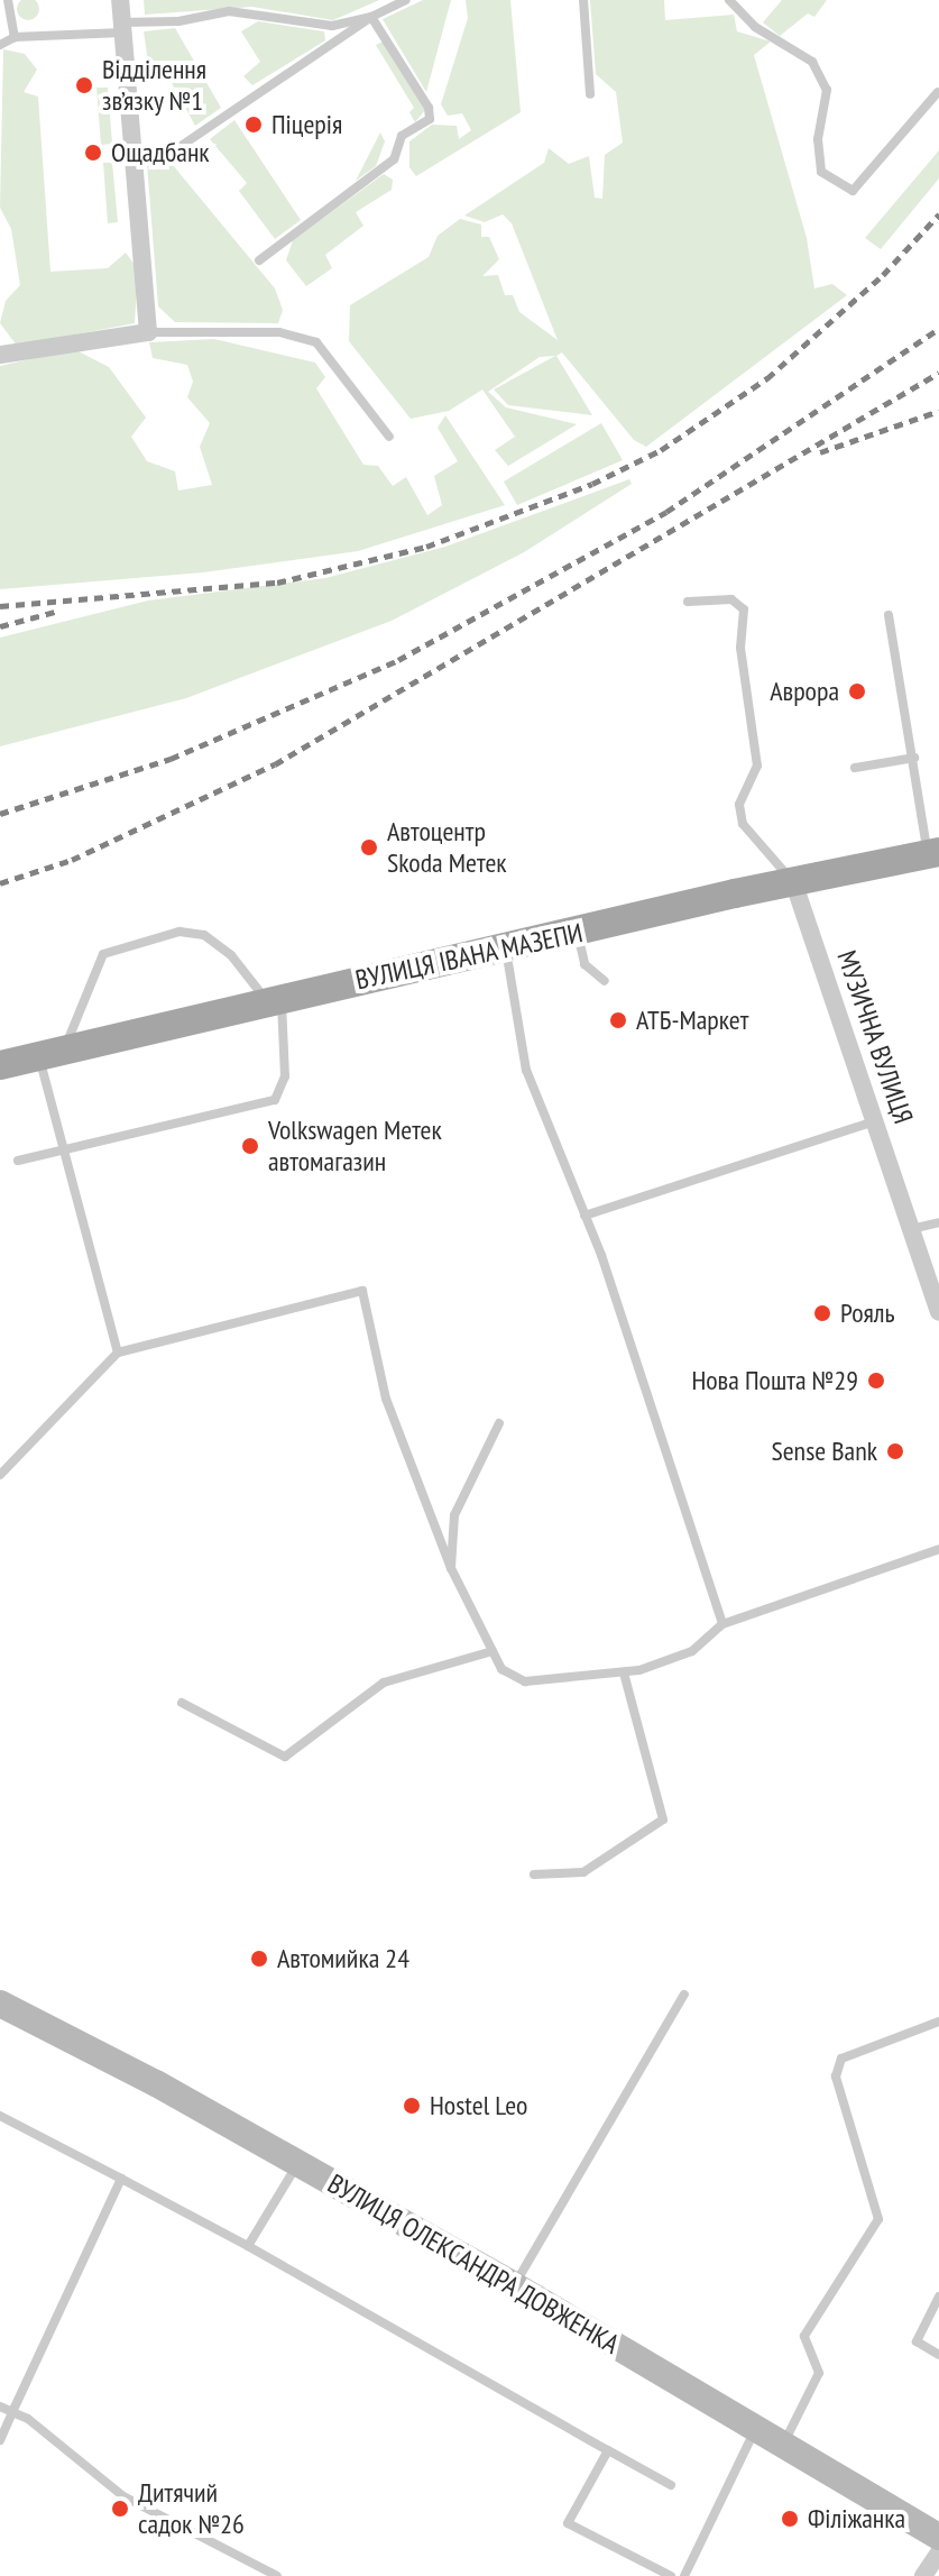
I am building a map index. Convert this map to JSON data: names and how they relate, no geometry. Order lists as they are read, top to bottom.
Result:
{
  "streets": {
    "main road": ["ВУЛИЦЯ ІВАНА МАЗЕПИ", "ВУЛИЦЯ ОЛЕКСАНДРА ДОВЖЕНКА"],
    "street": ["МУЗИЧНА ВУЛИЦЯ"]
  },
  "crossings": [
    ["ВУЛИЦЯ ІВАНА МАЗЕПИ", "МУЗИЧНА ВУЛИЦЯ"]
  ],
  "places": [
    "Відділення зв’язку №1",
    "Піцерія",
    "Ощадбанк",
    "Аврора",
    "Автоцентр Skoda Метек",
    "АТБ-Маркет",
    "Volkswagen Метек автомагазин",
    "Рояль",
    "Нова Пошта №29",
    "Sense Bank",
    "Автомийка 24",
    "Hostel Leo",
    "Дитячий садок №26",
    "Філіжанка"
  ]
}
